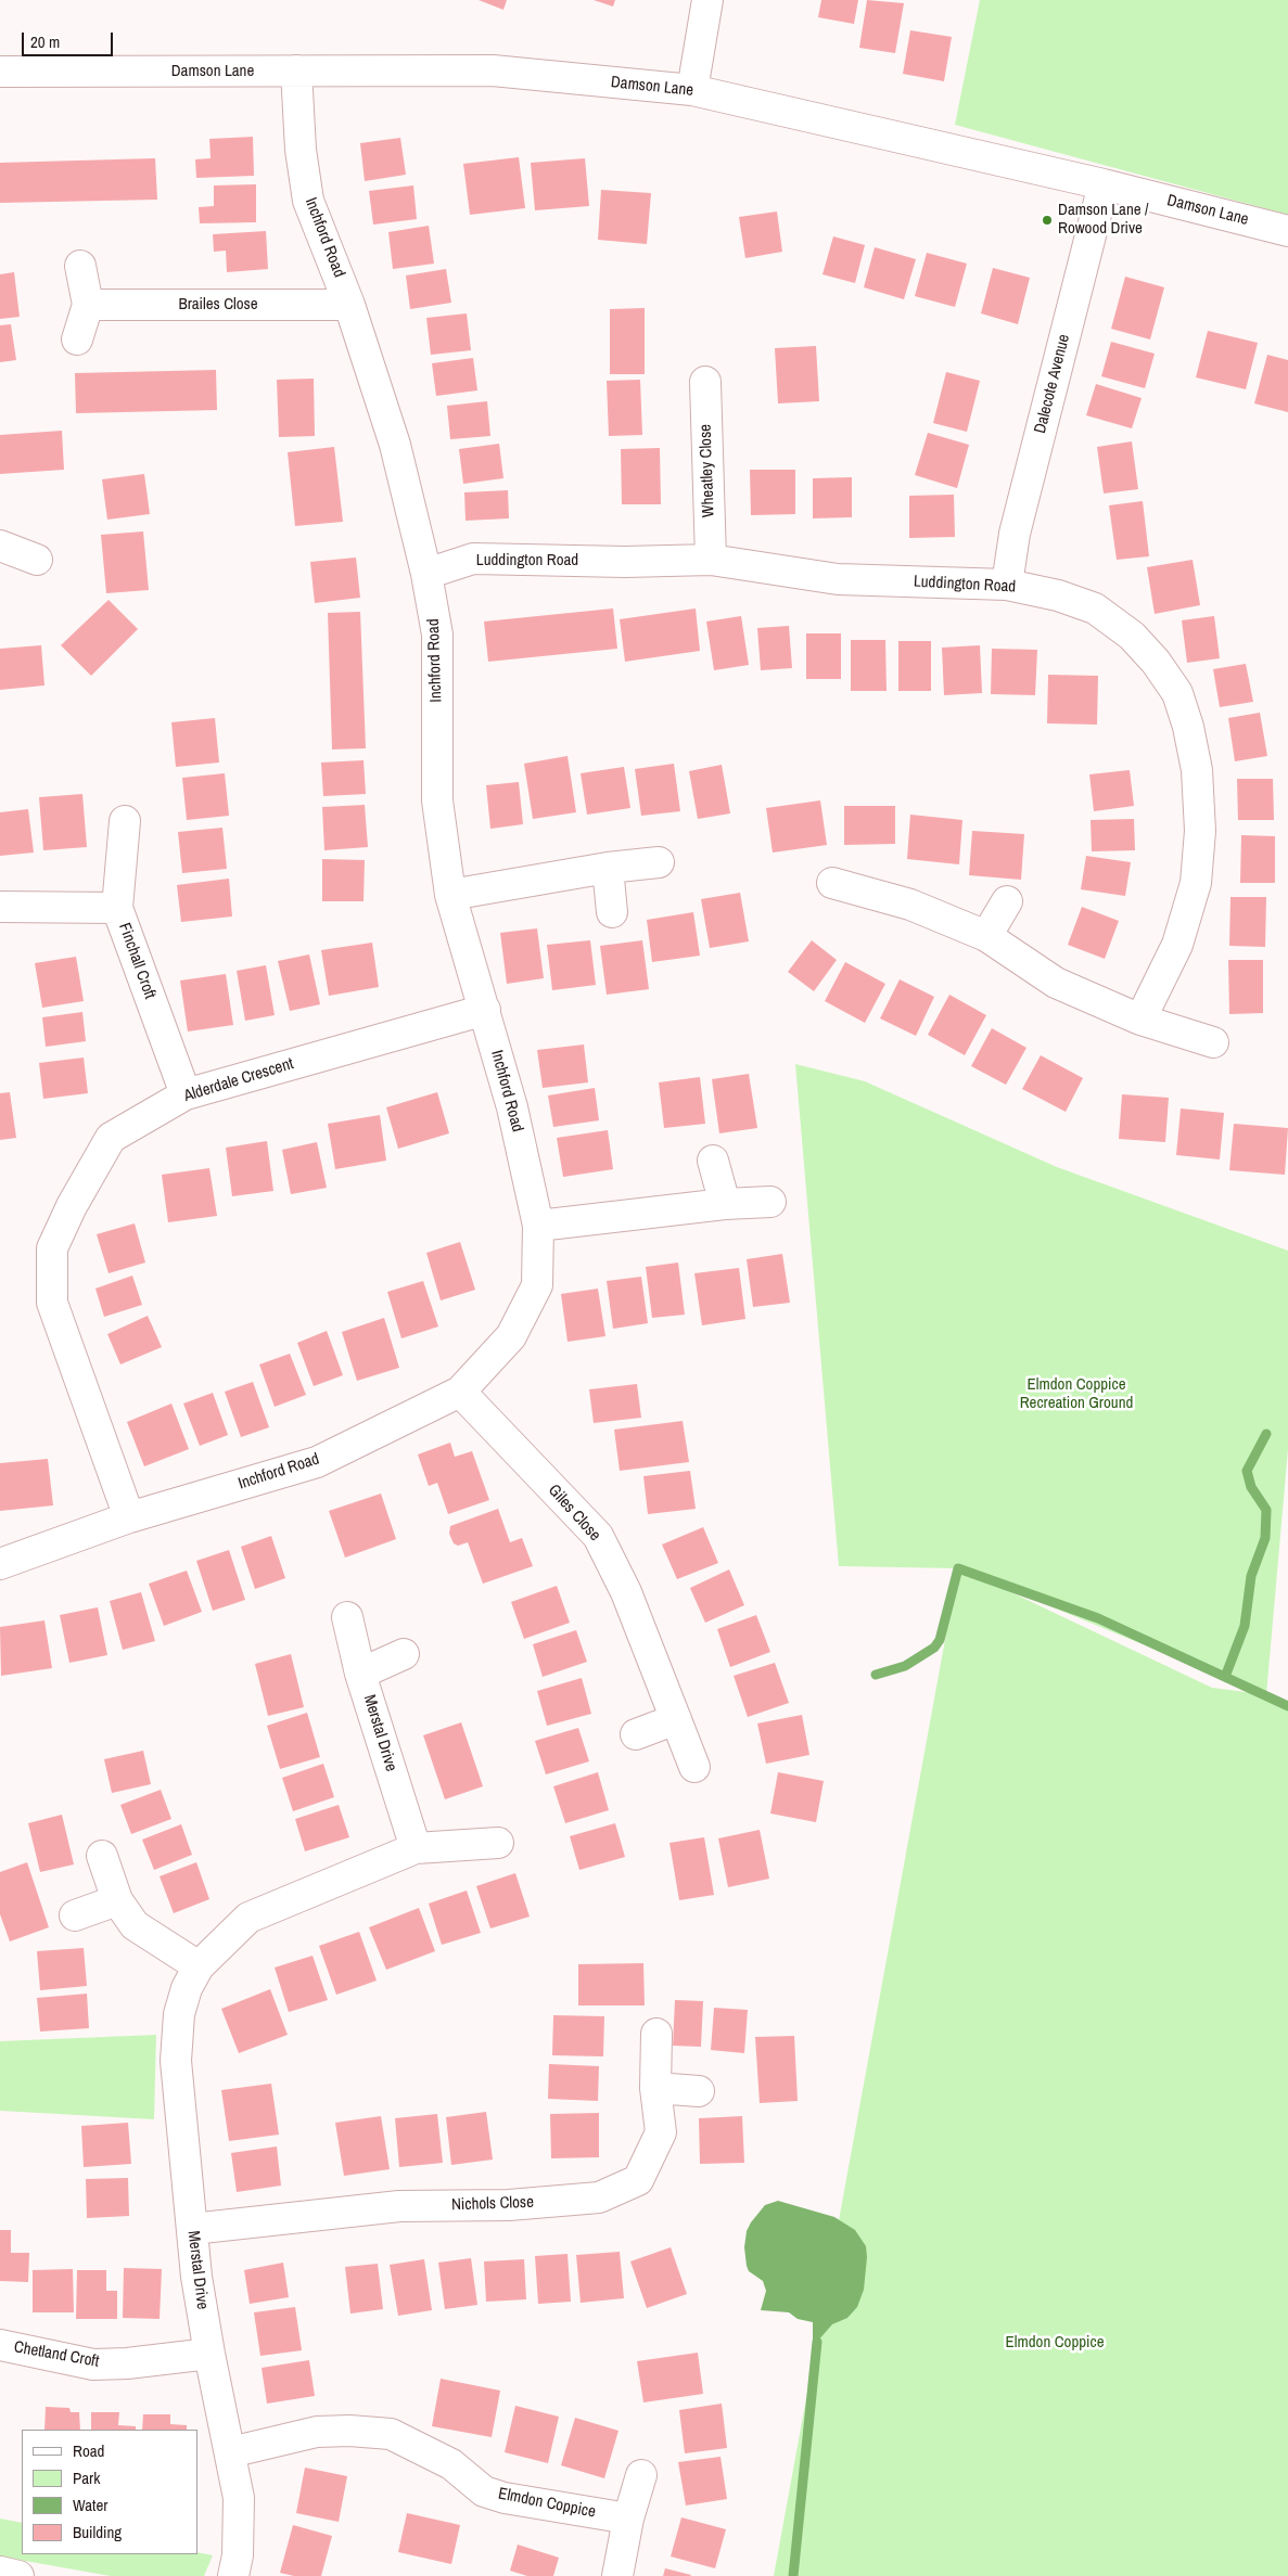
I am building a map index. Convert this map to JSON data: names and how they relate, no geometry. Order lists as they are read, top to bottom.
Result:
{
  "streets": {
    "street": [
      "Damson Lane",
      "Inchford Road",
      "Brailes Close",
      "Dalecote Avenue",
      "Wheatley Close",
      "Luddington Road",
      "Finchall Croft",
      "Alderdale Crescent",
      "Giles Close",
      "Merstal Drive",
      "Nichols Close",
      "Chetland Croft",
      "Elmdon Coppice"
    ]
  },
  "crossings": [
    ["Damson Lane", "Inchford Road"],
    ["Damson Lane", "Dalecote Avenue"],
    ["Inchford Road", "Brailes Close"],
    ["Inchford Road", "Luddington Road"],
    ["Inchford Road", "Alderdale Crescent"],
    ["Inchford Road", "Giles Close"],
    ["Dalecote Avenue", "Luddington Road"],
    ["Wheatley Close", "Luddington Road"],
    ["Finchall Croft", "Alderdale Crescent"],
    ["Merstal Drive", "Nichols Close"],
    ["Merstal Drive", "Chetland Croft"],
    ["Merstal Drive", "Elmdon Coppice"]
  ],
  "parks": ["Elmdon Coppice Recreation Ground", "Elmdon Coppice"],
  "places": ["Damson Lane / Rowood Drive"],
  "legend": [
    "Road",
    "Park",
    "Water",
    "Building"
  ],
  "scale_bar": "20 m"
}
